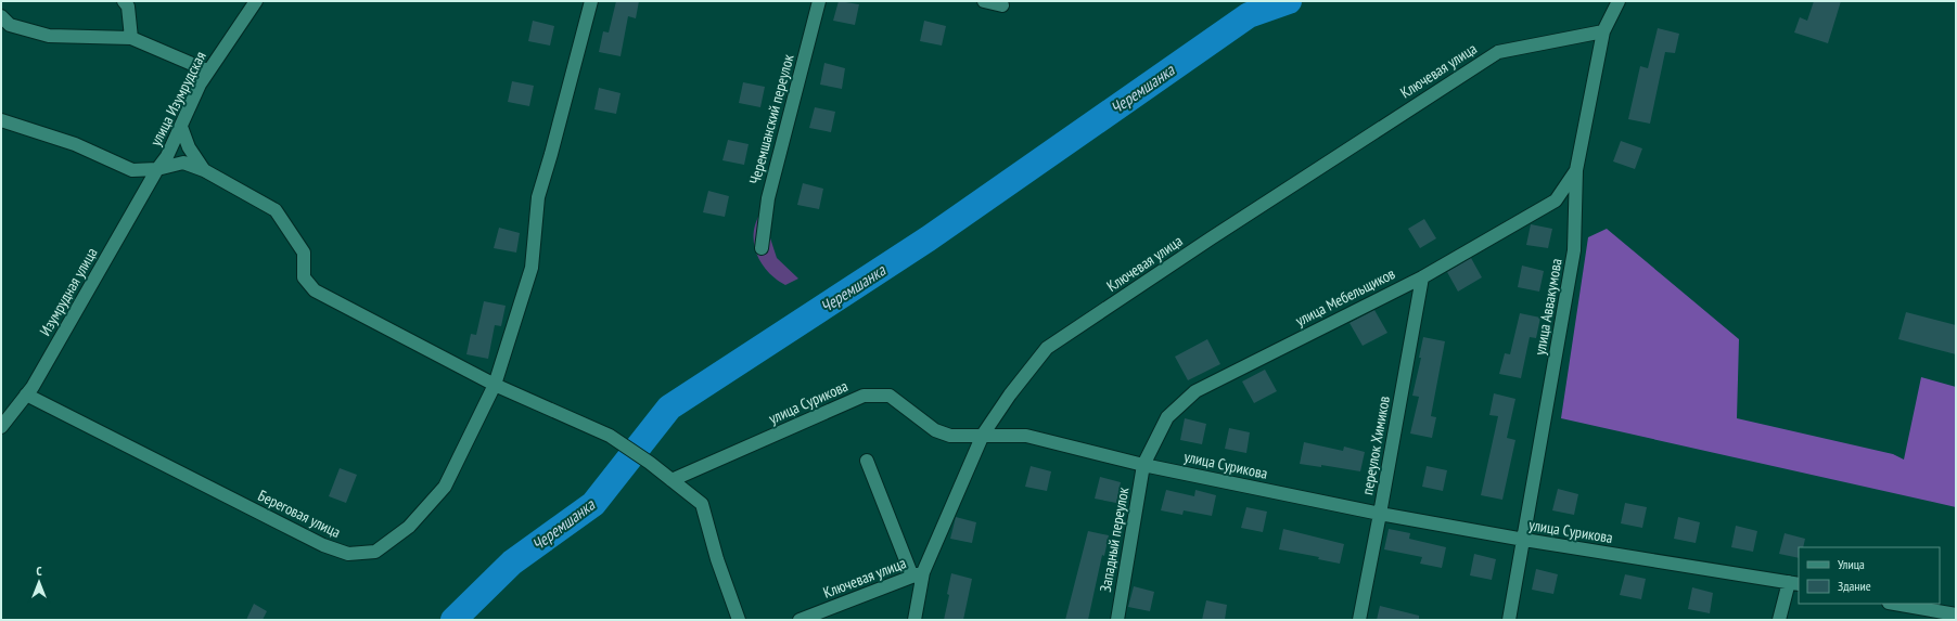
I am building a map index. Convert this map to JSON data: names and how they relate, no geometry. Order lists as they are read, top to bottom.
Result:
{
  "streets": {
    "street": [
      "Ключевая улица",
      "улица Изумрудская",
      "Черемшанский переулок",
      "Изумрудная улица",
      "улица Мебельщиков",
      "улица Аввакумова",
      "улица Сурикова",
      "переулок Химиков",
      "Береговая улица",
      "Западный переулок"
    ]
  },
  "crossings": [
    ["Ключевая улица", "улица Аввакумова"],
    ["Ключевая улица", "улица Сурикова"],
    ["улица Изумрудская", "Изумрудная улица"],
    ["Изумрудная улица", "Береговая улица"],
    ["улица Мебельщиков", "улица Аввакумова"],
    ["улица Мебельщиков", "улица Сурикова"],
    ["улица Мебельщиков", "переулок Химиков"],
    ["улица Мебельщиков", "Западный переулок"],
    ["улица Аввакумова", "улица Сурикова"],
    ["улица Сурикова", "переулок Химиков"],
    ["улица Сурикова", "Западный переулок"]
  ],
  "water": ["Черемшанка"],
  "legend": ["Улица", "Здание"],
  "north": "top"
}
